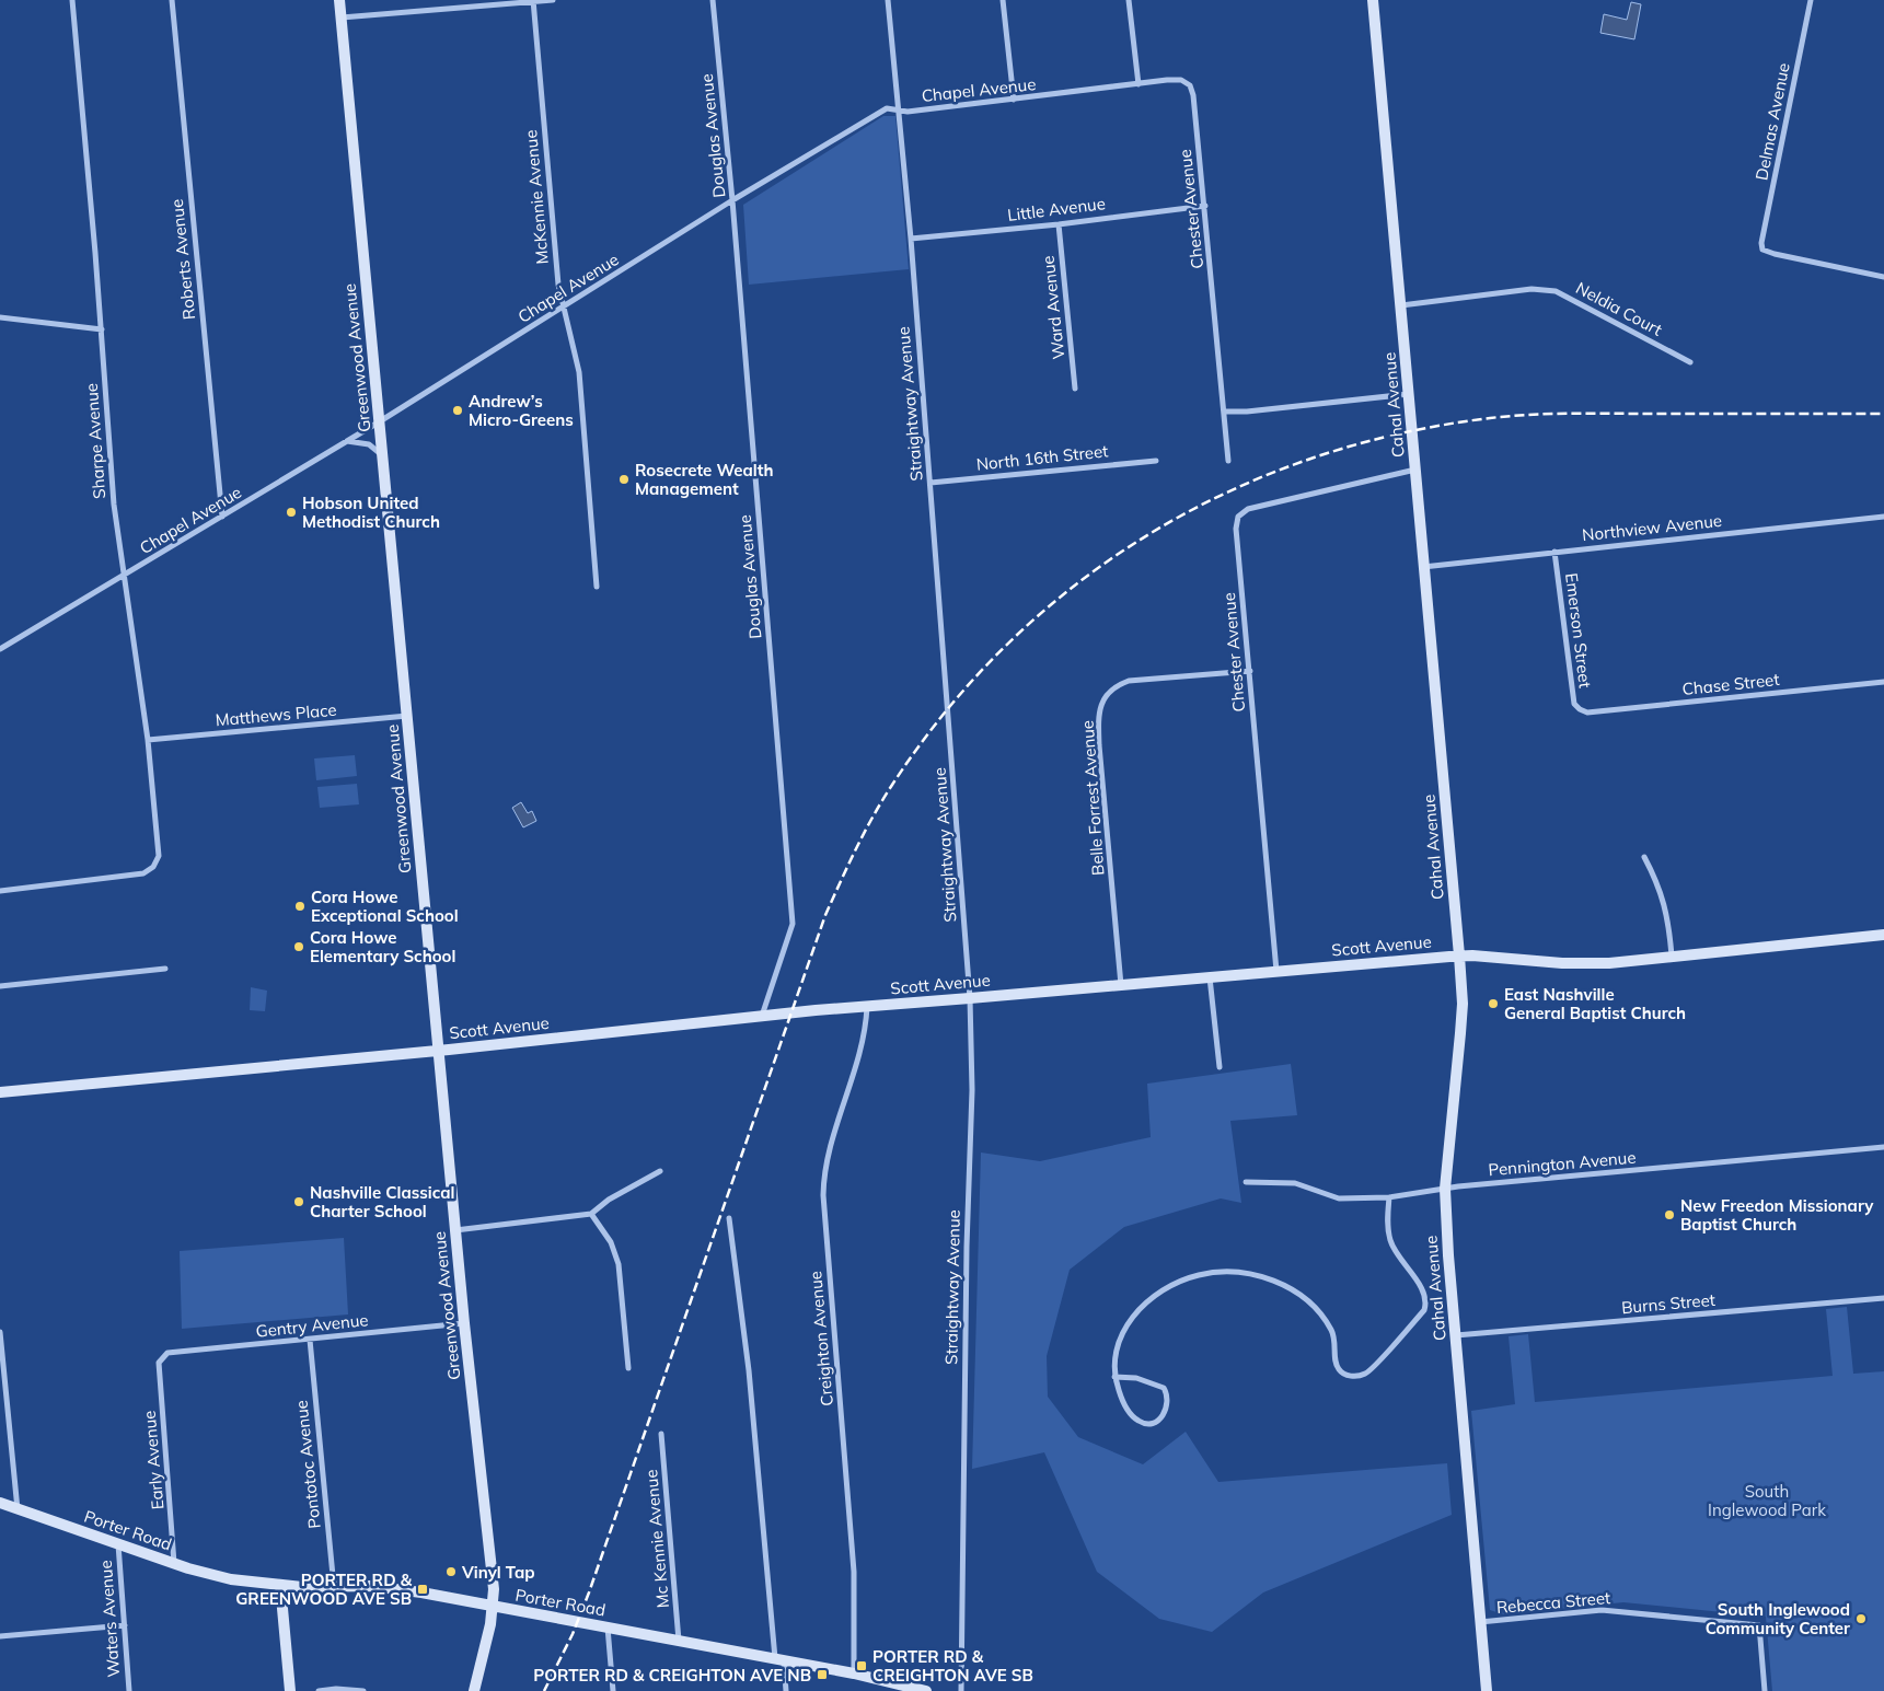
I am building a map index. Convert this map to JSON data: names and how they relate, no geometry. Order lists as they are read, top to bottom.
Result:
{
  "streets": {
    "street": [
      "Chapel Avenue",
      "Delmas Avenue",
      "Douglas Avenue",
      "McKennie Avenue",
      "Little Avenue",
      "Chester Avenue",
      "Roberts Avenue",
      "Ward Avenue",
      "Neldia Court",
      "Greenwood Avenue",
      "Straightway Avenue",
      "Cahal Avenue",
      "Sharpe Avenue",
      "North 16th Street",
      "Northview Avenue",
      "Emerson Street",
      "Chase Street",
      "Matthews Place",
      "Belle Forrest Avenue",
      "Scott Avenue",
      "Pennington Avenue",
      "Burns Street",
      "Gentry Avenue",
      "Creighton Avenue",
      "Early Avenue",
      "Pontotoc Avenue",
      "Porter Road",
      "Mc Kennie Avenue",
      "Rebecca Street",
      "Waters Avenue"
    ]
  },
  "crossings": [
    ["Chapel Avenue", "Douglas Avenue"],
    ["Chapel Avenue", "McKennie Avenue"],
    ["Chapel Avenue", "Chester Avenue"],
    ["Chapel Avenue", "Roberts Avenue"],
    ["Chapel Avenue", "Greenwood Avenue"],
    ["Chapel Avenue", "Straightway Avenue"],
    ["Chapel Avenue", "Sharpe Avenue"],
    ["Douglas Avenue", "Scott Avenue"],
    ["Little Avenue", "Chester Avenue"],
    ["Little Avenue", "Ward Avenue"],
    ["Little Avenue", "Straightway Avenue"],
    ["Chester Avenue", "Cahal Avenue"],
    ["Chester Avenue", "Belle Forrest Avenue"],
    ["Chester Avenue", "Scott Avenue"],
    ["Neldia Court", "Cahal Avenue"],
    ["Greenwood Avenue", "Matthews Place"],
    ["Greenwood Avenue", "Scott Avenue"],
    ["Greenwood Avenue", "Gentry Avenue"],
    ["Greenwood Avenue", "Porter Road"],
    ["Straightway Avenue", "North 16th Street"],
    ["Straightway Avenue", "Scott Avenue"],
    ["Cahal Avenue", "Northview Avenue"],
    ["Cahal Avenue", "Scott Avenue"],
    ["Cahal Avenue", "Pennington Avenue"],
    ["Cahal Avenue", "Burns Street"],
    ["Cahal Avenue", "Rebecca Street"],
    ["Sharpe Avenue", "Matthews Place"],
    ["Northview Avenue", "Emerson Street"],
    ["Emerson Street", "Chase Street"],
    ["Belle Forrest Avenue", "Scott Avenue"],
    ["Scott Avenue", "Creighton Avenue"],
    ["Gentry Avenue", "Early Avenue"],
    ["Gentry Avenue", "Pontotoc Avenue"],
    ["Creighton Avenue", "Porter Road"],
    ["Early Avenue", "Porter Road"],
    ["Pontotoc Avenue", "Porter Road"],
    ["Porter Road", "Mc Kennie Avenue"],
    ["Porter Road", "Waters Avenue"]
  ],
  "parks": ["South Inglewood Park"],
  "places": {
    "other": [
      "Andrew’s Micro-Greens",
      "Rosecrete Wealth Management",
      "Hobson United Methodist Church",
      "Cora Howe Exceptional School",
      "Cora Howe Elementary School",
      "East Nashville General Baptist Church",
      "Nashville Classical Charter School",
      "New Freedon Missionary Baptist Church",
      "Vinyl Tap",
      "South Inglewood Community Center"
    ],
    "transit": ["PORTER RD & GREENWOOD AVE SB", "PORTER RD & CREIGHTON AVE SB", "PORTER RD & CREIGHTON AVE NB"]
  }
}
